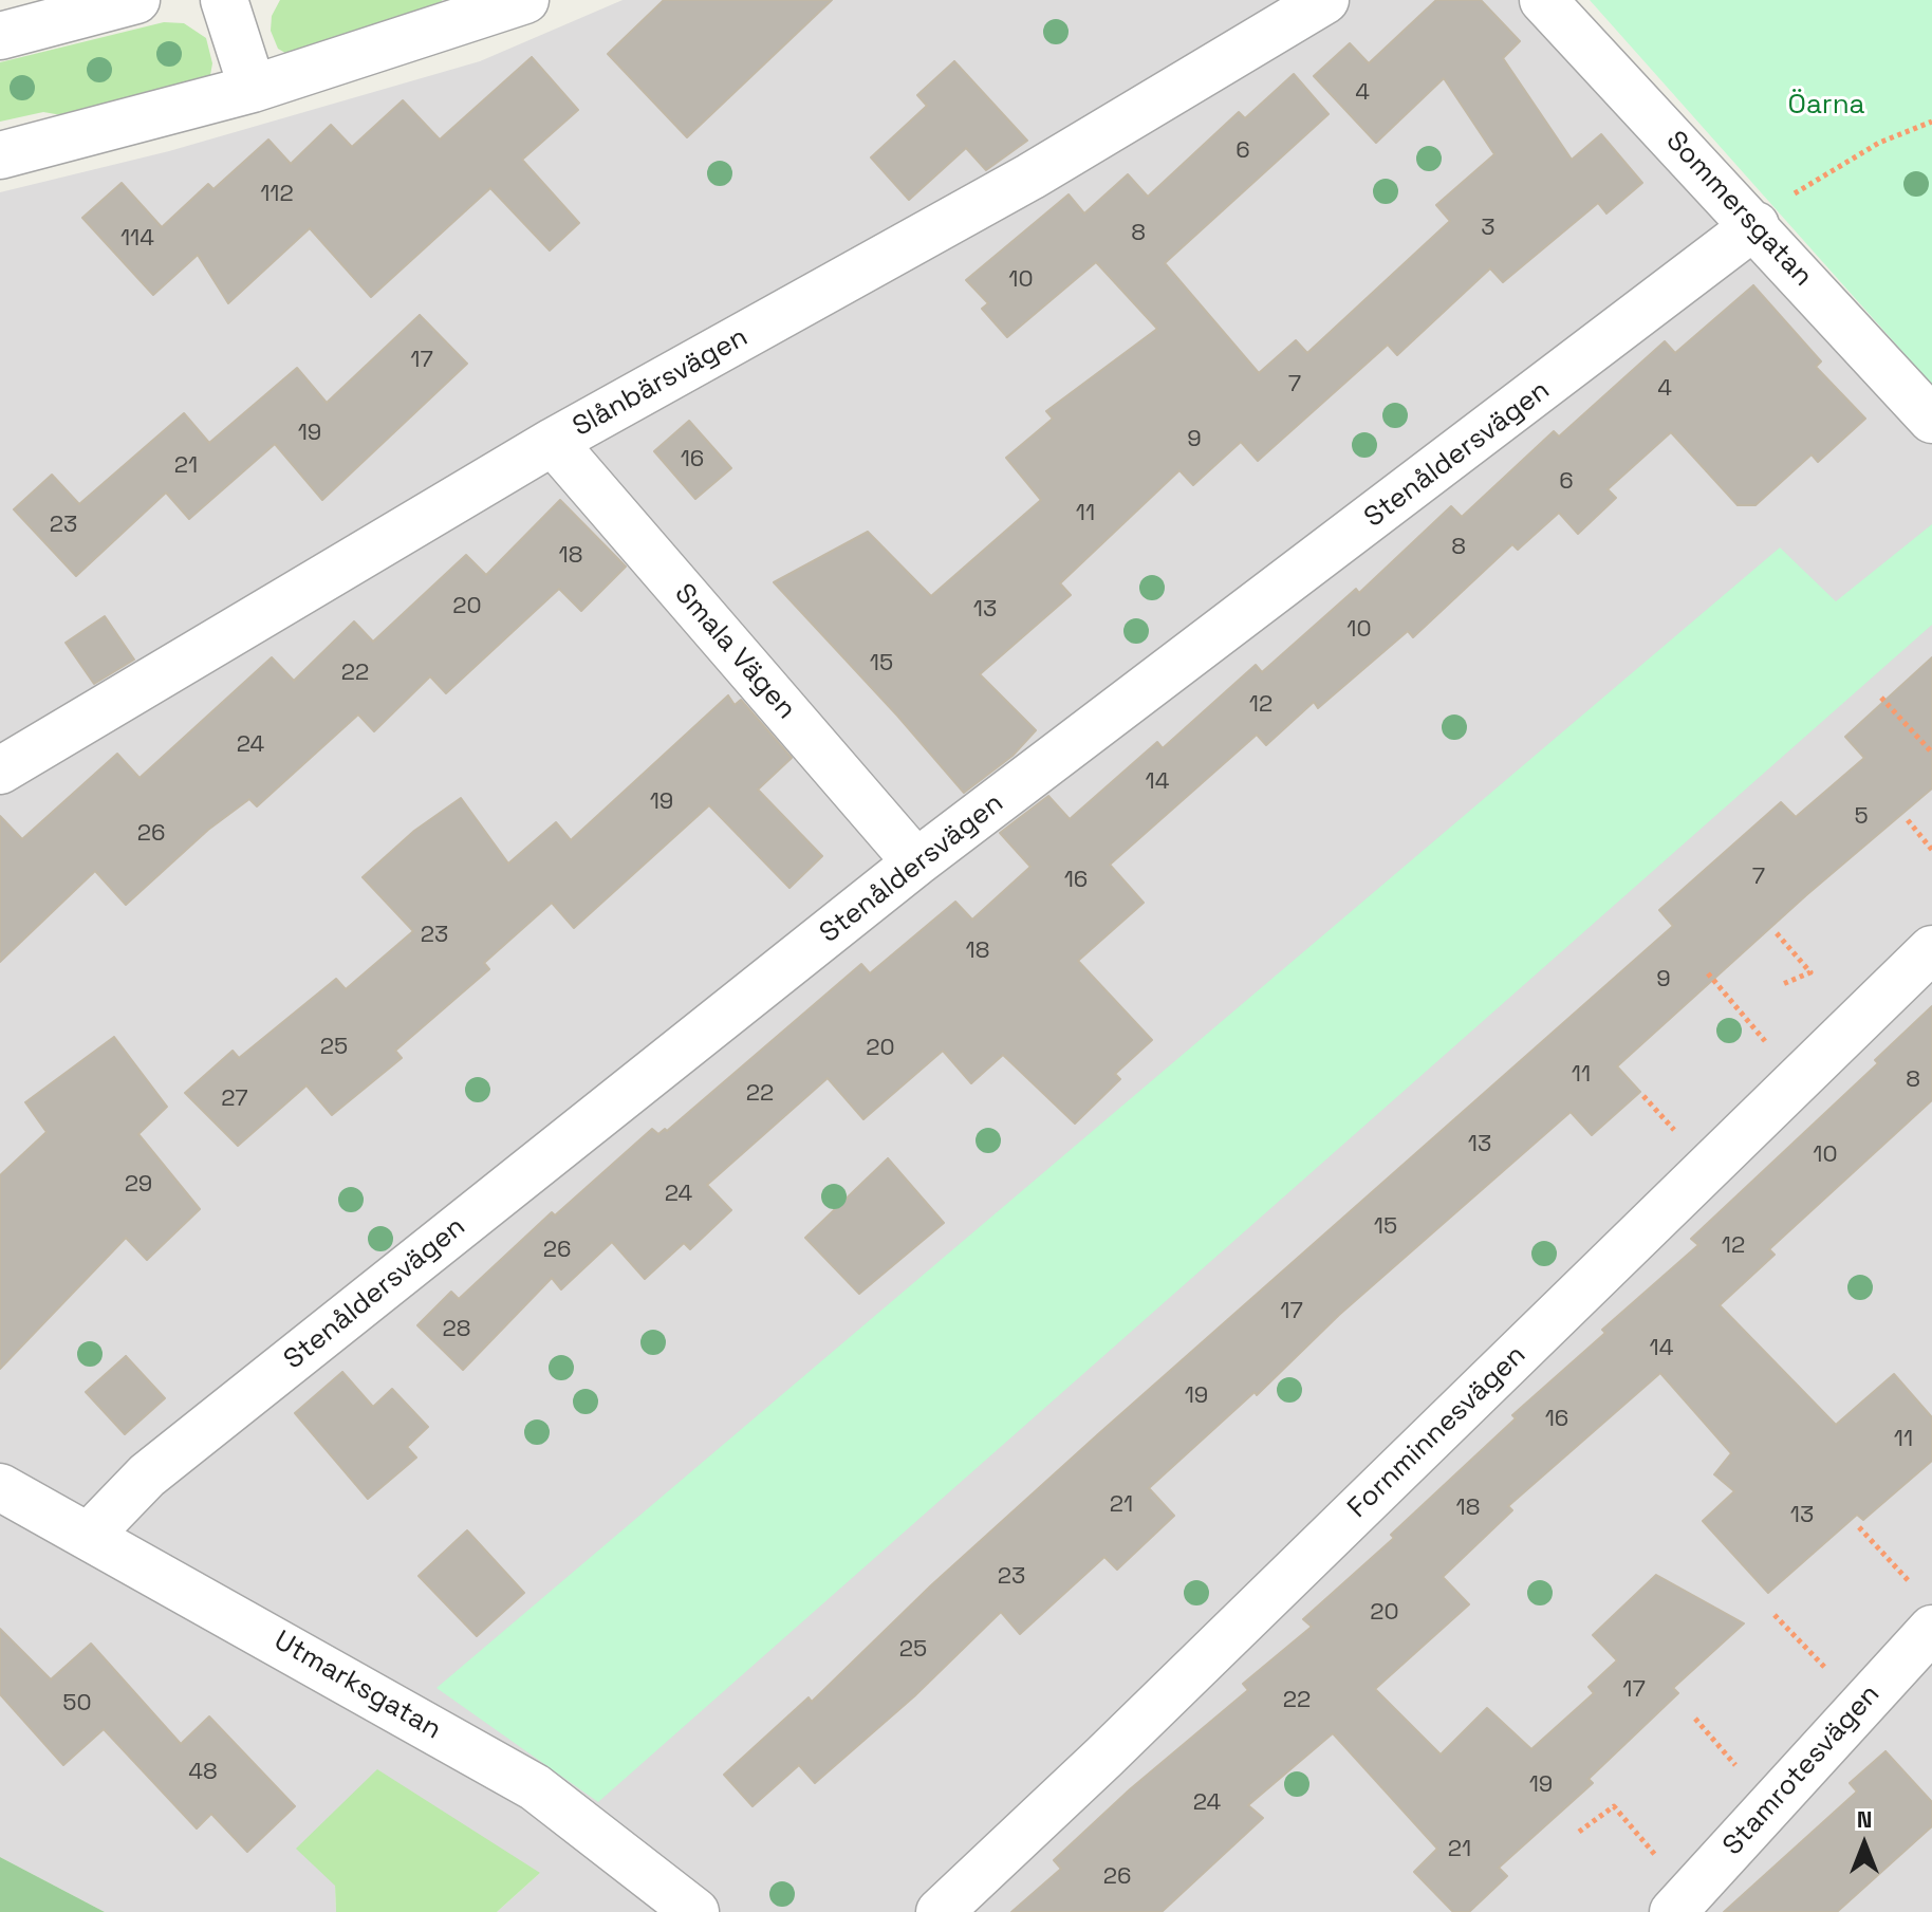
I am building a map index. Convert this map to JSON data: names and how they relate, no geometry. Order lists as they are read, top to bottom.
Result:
{
  "streets": {
    "street": [
      "Sommersgatan",
      "Slånbärsvägen",
      "Stenåldersvägen",
      "Smala Vägen",
      "Fornminnesvägen",
      "Utmarksgatan",
      "Stamrotesvägen"
    ]
  },
  "crossings": [
    ["Sommersgatan", "Stenåldersvägen"],
    ["Slånbärsvägen", "Smala Vägen"],
    ["Stenåldersvägen", "Smala Vägen"],
    ["Stenåldersvägen", "Utmarksgatan"]
  ],
  "parks": ["Öarna"],
  "house_numbers": [
    "4",
    "6",
    "112",
    "3",
    "8",
    "114",
    "10",
    "17",
    "7",
    "4",
    "19",
    "9",
    "16",
    "21",
    "6",
    "11",
    "23",
    "8",
    "18",
    "20",
    "13",
    "10",
    "15",
    "22",
    "12",
    "24",
    "14",
    "19",
    "5",
    "26",
    "7",
    "16",
    "23",
    "18",
    "9",
    "25",
    "20",
    "11",
    "8",
    "22",
    "27",
    "13",
    "10",
    "29",
    "24",
    "15",
    "12",
    "26",
    "17",
    "28",
    "14",
    "19",
    "16",
    "11",
    "21",
    "18",
    "13",
    "23",
    "20",
    "25",
    "17",
    "22",
    "50",
    "48",
    "19",
    "24",
    "21",
    "26"
  ],
  "north": "top"
}
